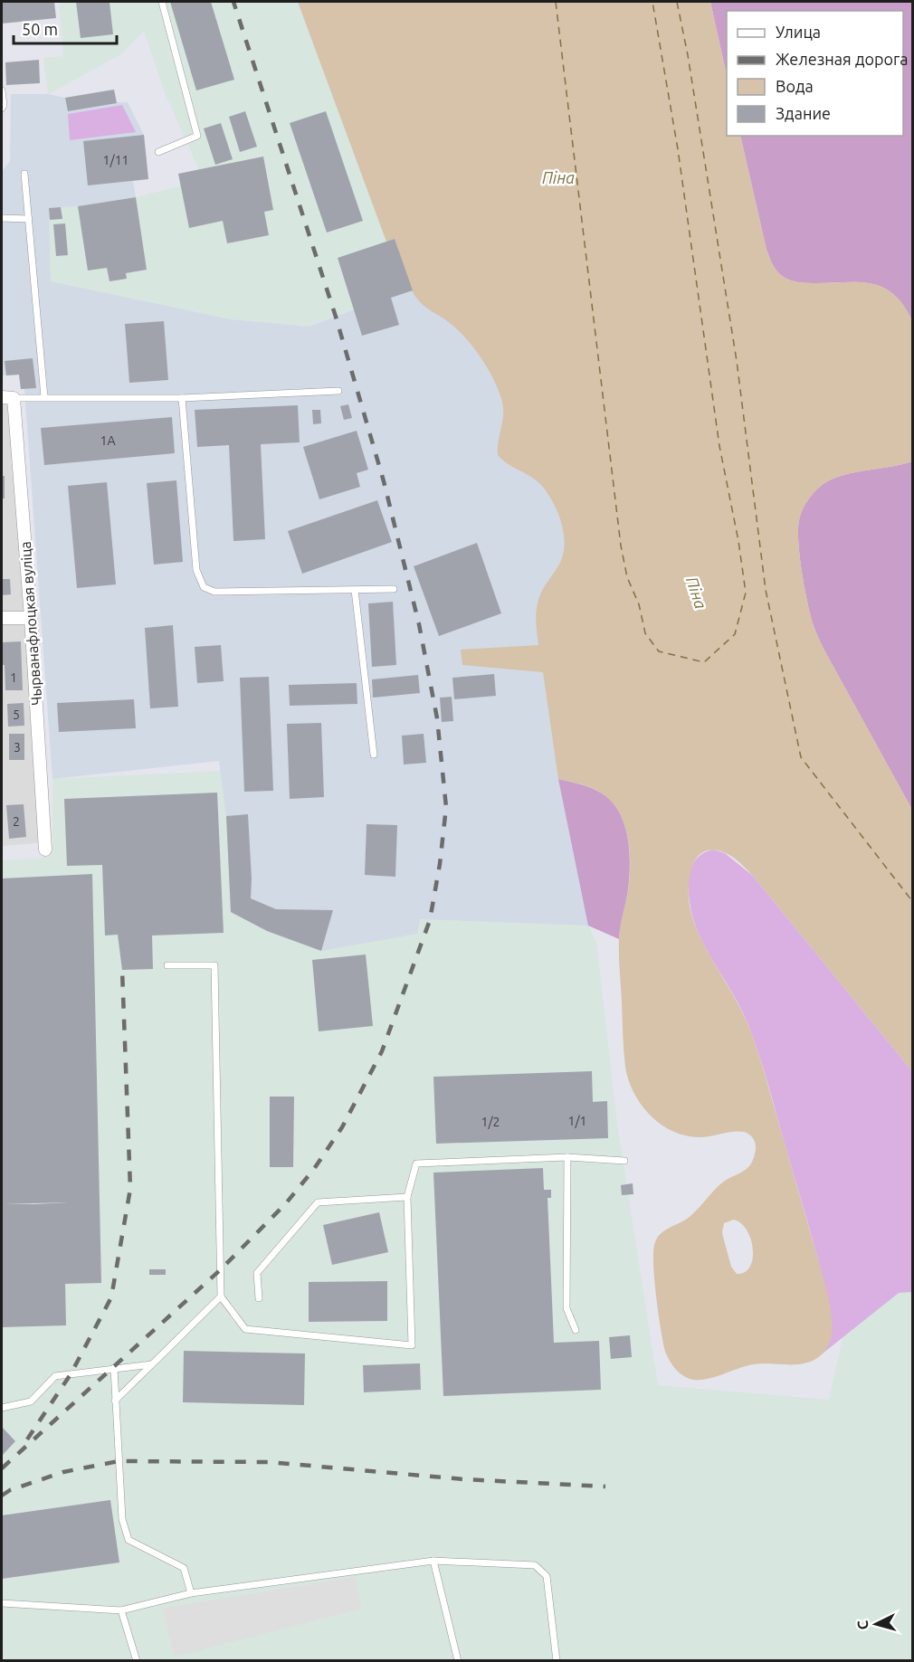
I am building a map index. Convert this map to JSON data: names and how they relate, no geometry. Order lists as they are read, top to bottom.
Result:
{
  "streets": {
    "street": ["Чырванафлоцкая вуліца"]
  },
  "water": ["Піна"],
  "house_numbers": [
    "1/11",
    "1А",
    "1",
    "5",
    "3",
    "2",
    "1/1",
    "1/2"
  ],
  "legend": [
    "Улица",
    "Железная дорога",
    "Вода",
    "Здание"
  ],
  "scale_bar": "50 m",
  "north": "left"
}
